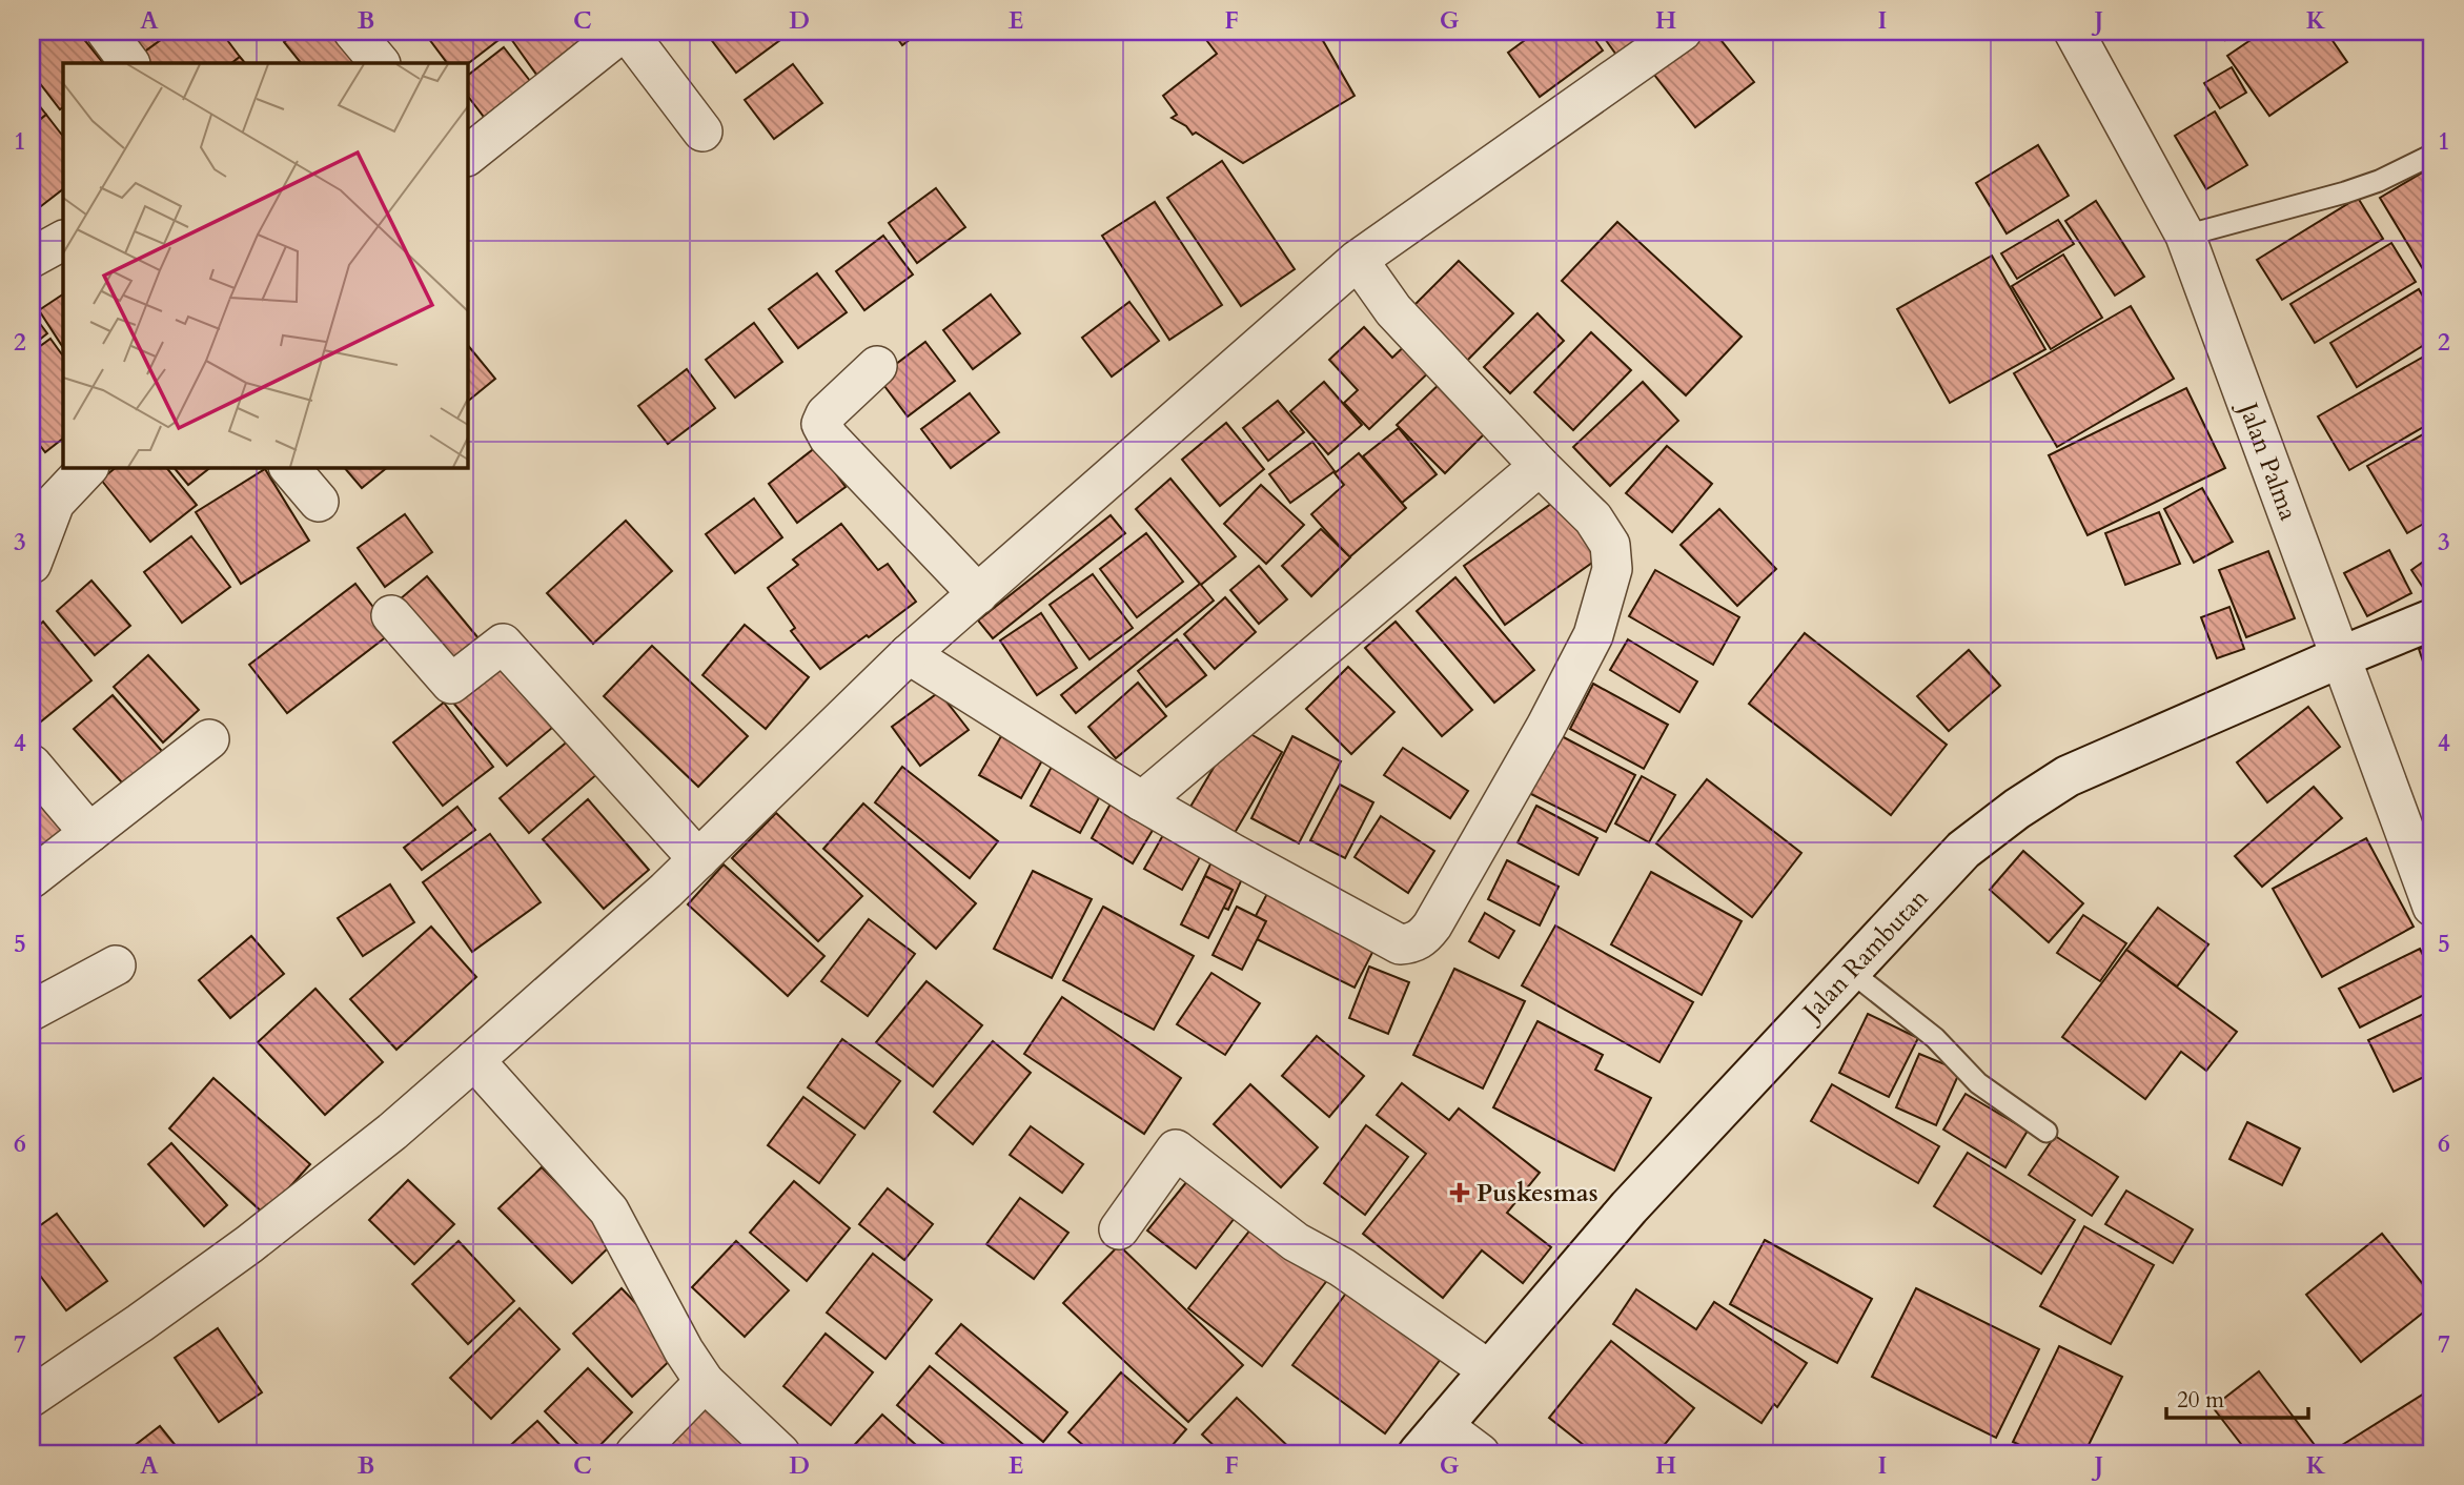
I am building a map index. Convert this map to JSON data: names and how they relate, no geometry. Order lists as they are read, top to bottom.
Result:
{
  "streets": {
    "street": ["Jalan Palma", "Jalan Rambutan"]
  },
  "crossings": [
    ["Jalan Palma", "Jalan Rambutan"]
  ],
  "places": {
    "health": ["Puskesmas"]
  },
  "scale_bar": "20 m",
  "grid": {
    "columns": [
      "A",
      "B",
      "C",
      "D",
      "E",
      "F",
      "G",
      "H",
      "I",
      "J",
      "K"
    ],
    "rows": [
      "1",
      "2",
      "3",
      "4",
      "5",
      "6",
      "7"
    ]
  }
}
